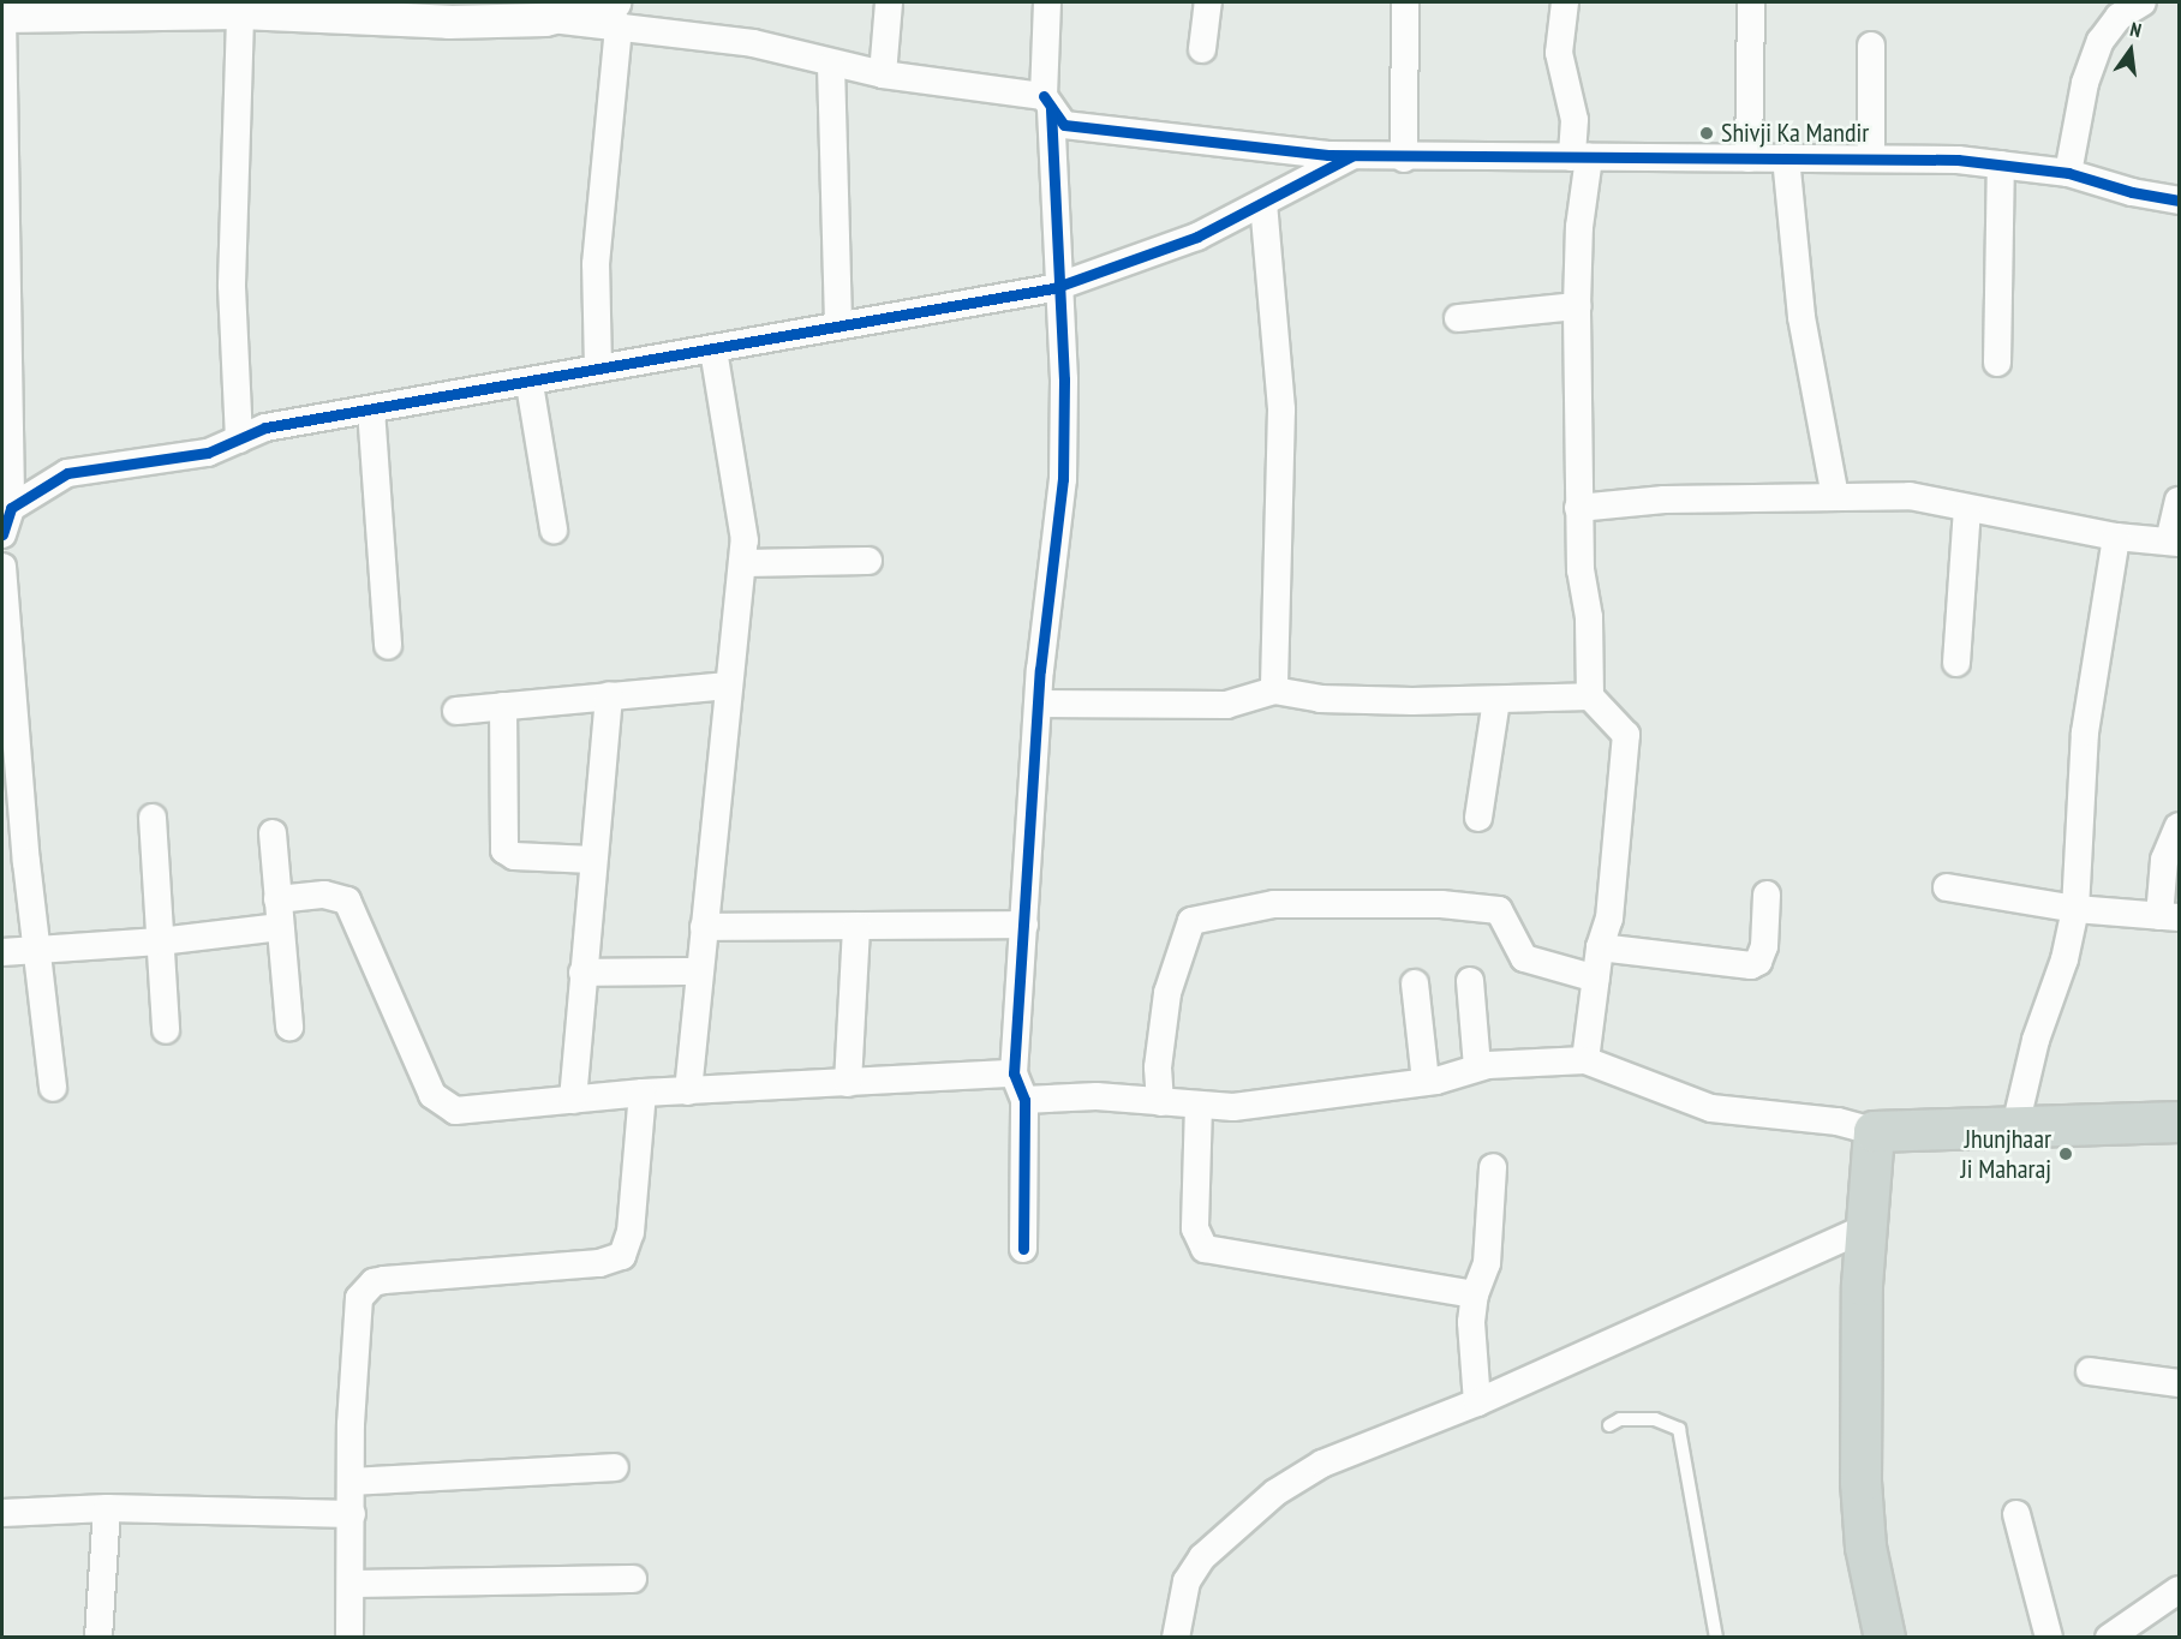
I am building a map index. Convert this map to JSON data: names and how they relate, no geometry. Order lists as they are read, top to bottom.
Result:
{
  "places": ["Shivji Ka Mandir", "Jhunjhaar Ji Maharaj"],
  "north": "top"
}
